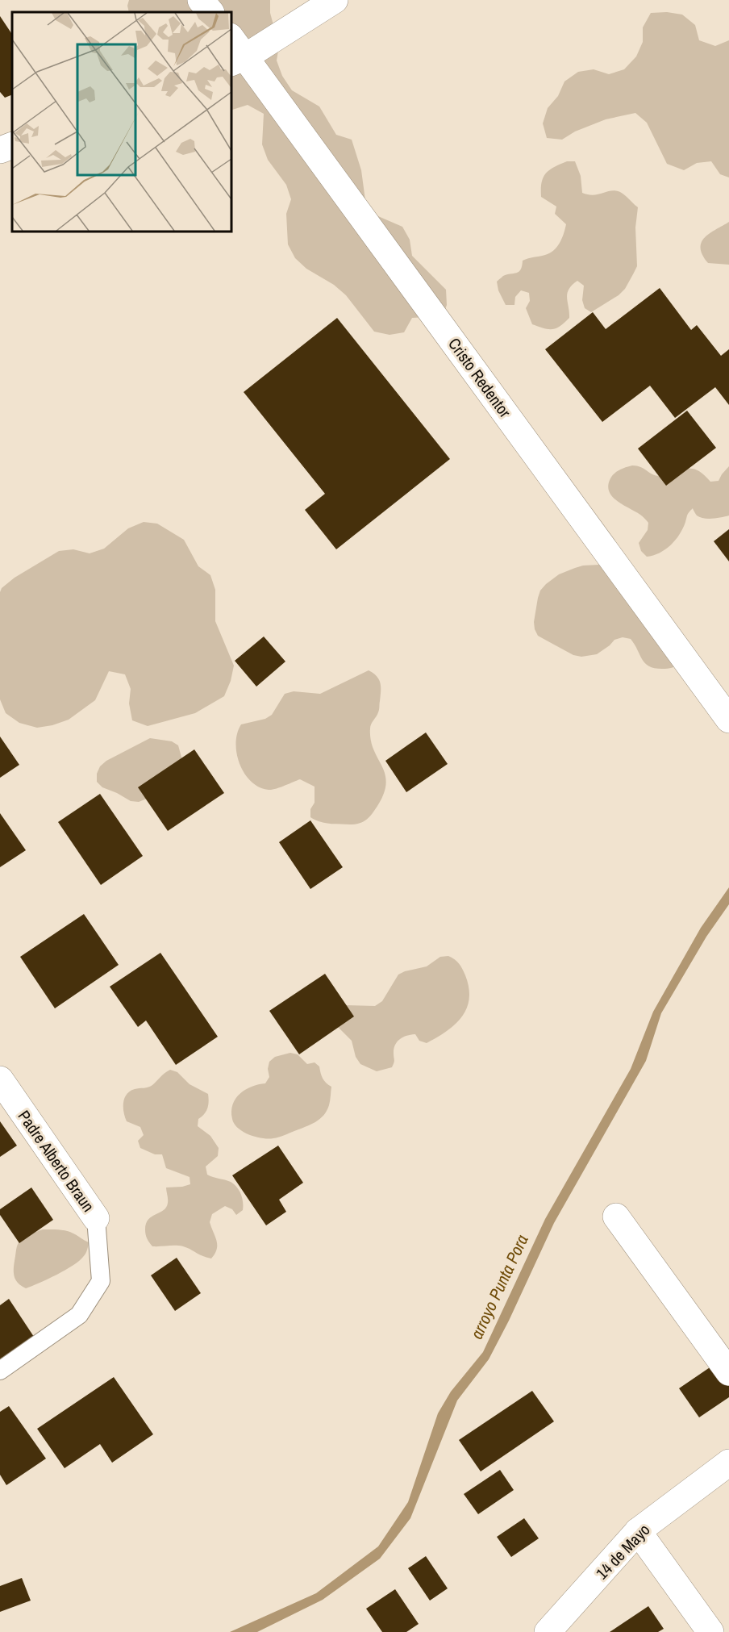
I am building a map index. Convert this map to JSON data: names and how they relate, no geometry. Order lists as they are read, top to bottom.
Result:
{
  "streets": {
    "street": ["Cristo Redentor", "Padre Alberto Braun", "14 de Mayo"]
  },
  "water": ["arroyo Punta Pora"]
}
